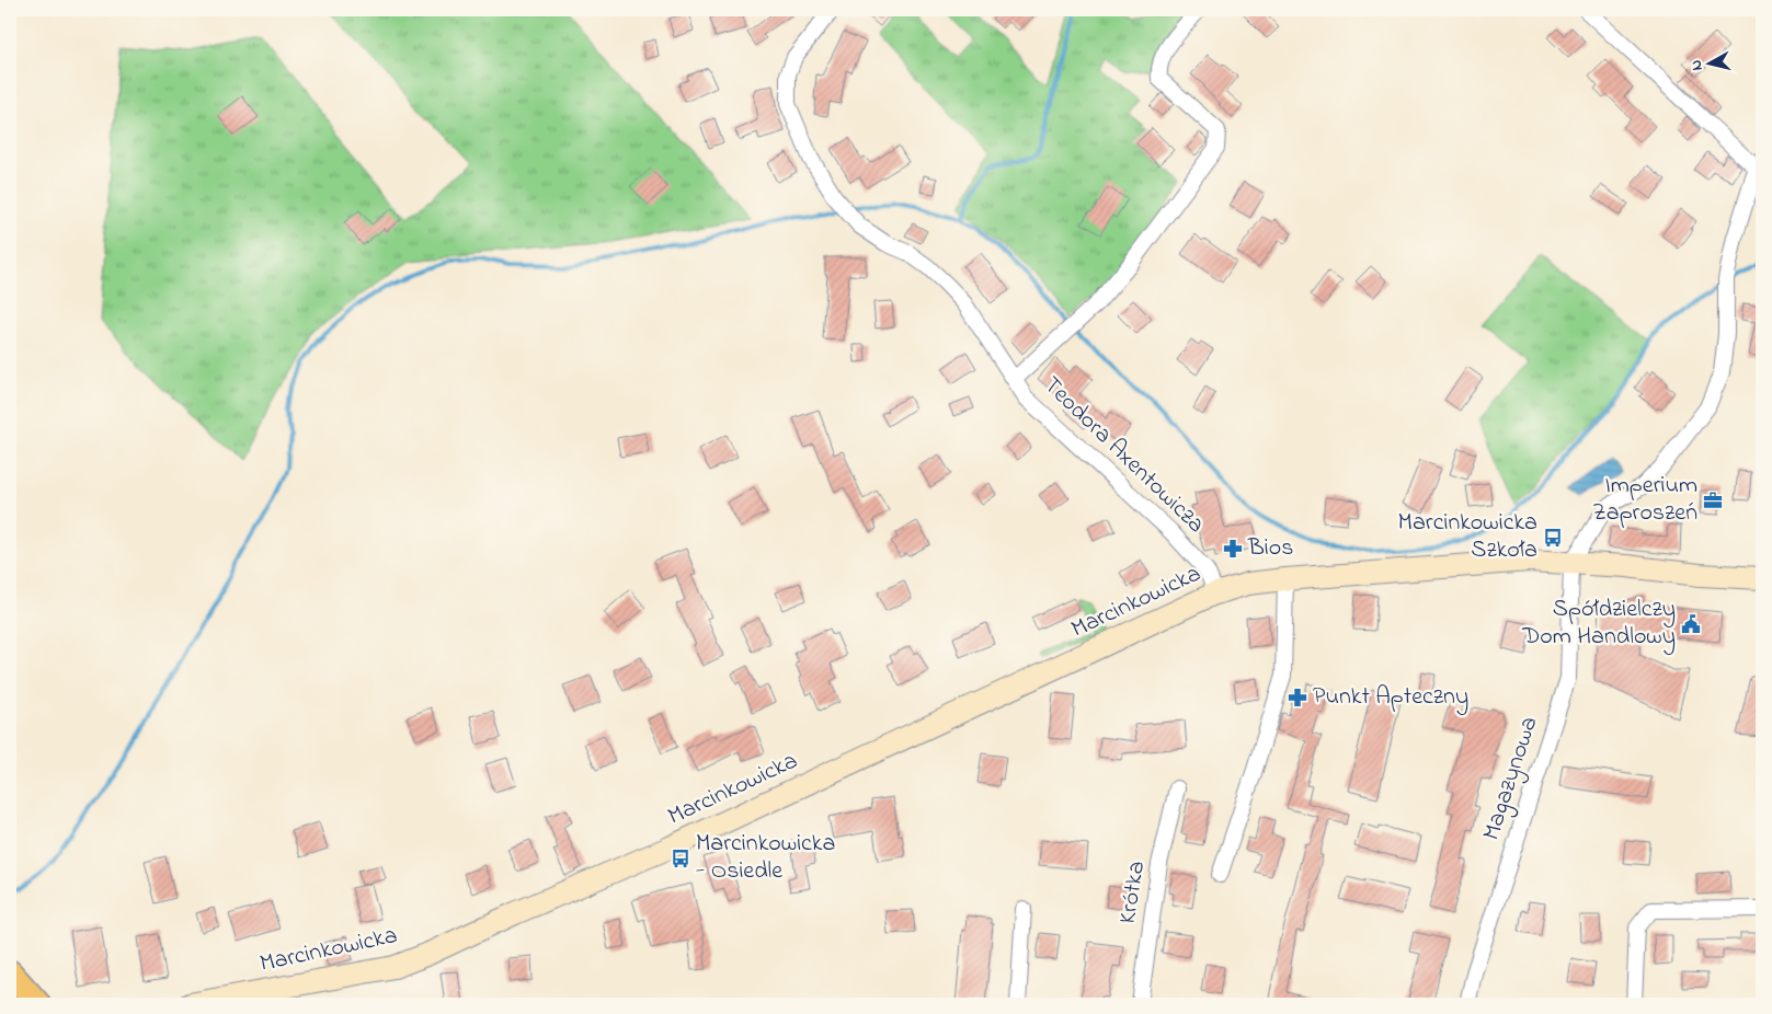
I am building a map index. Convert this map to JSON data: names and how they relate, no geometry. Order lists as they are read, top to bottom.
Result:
{
  "streets": {
    "street": [
      "Teodora Axentowicza",
      "Marcinkowicka",
      "Magazynowa",
      "Krótka"
    ]
  },
  "crossings": [
    ["Teodora Axentowicza", "Marcinkowicka"],
    ["Marcinkowicka", "Magazynowa"]
  ],
  "places": {
    "office": ["Imperium Zaproszeń"],
    "bus stop": ["Marcinkowicka Szkoła", "Marcinkowicka - Osiedle"],
    "pharmacy": ["Bios", "Punkt Apteczny"],
    "public building": ["Spółdzielczy Dom Handlowy"]
  },
  "north": "left"
}
